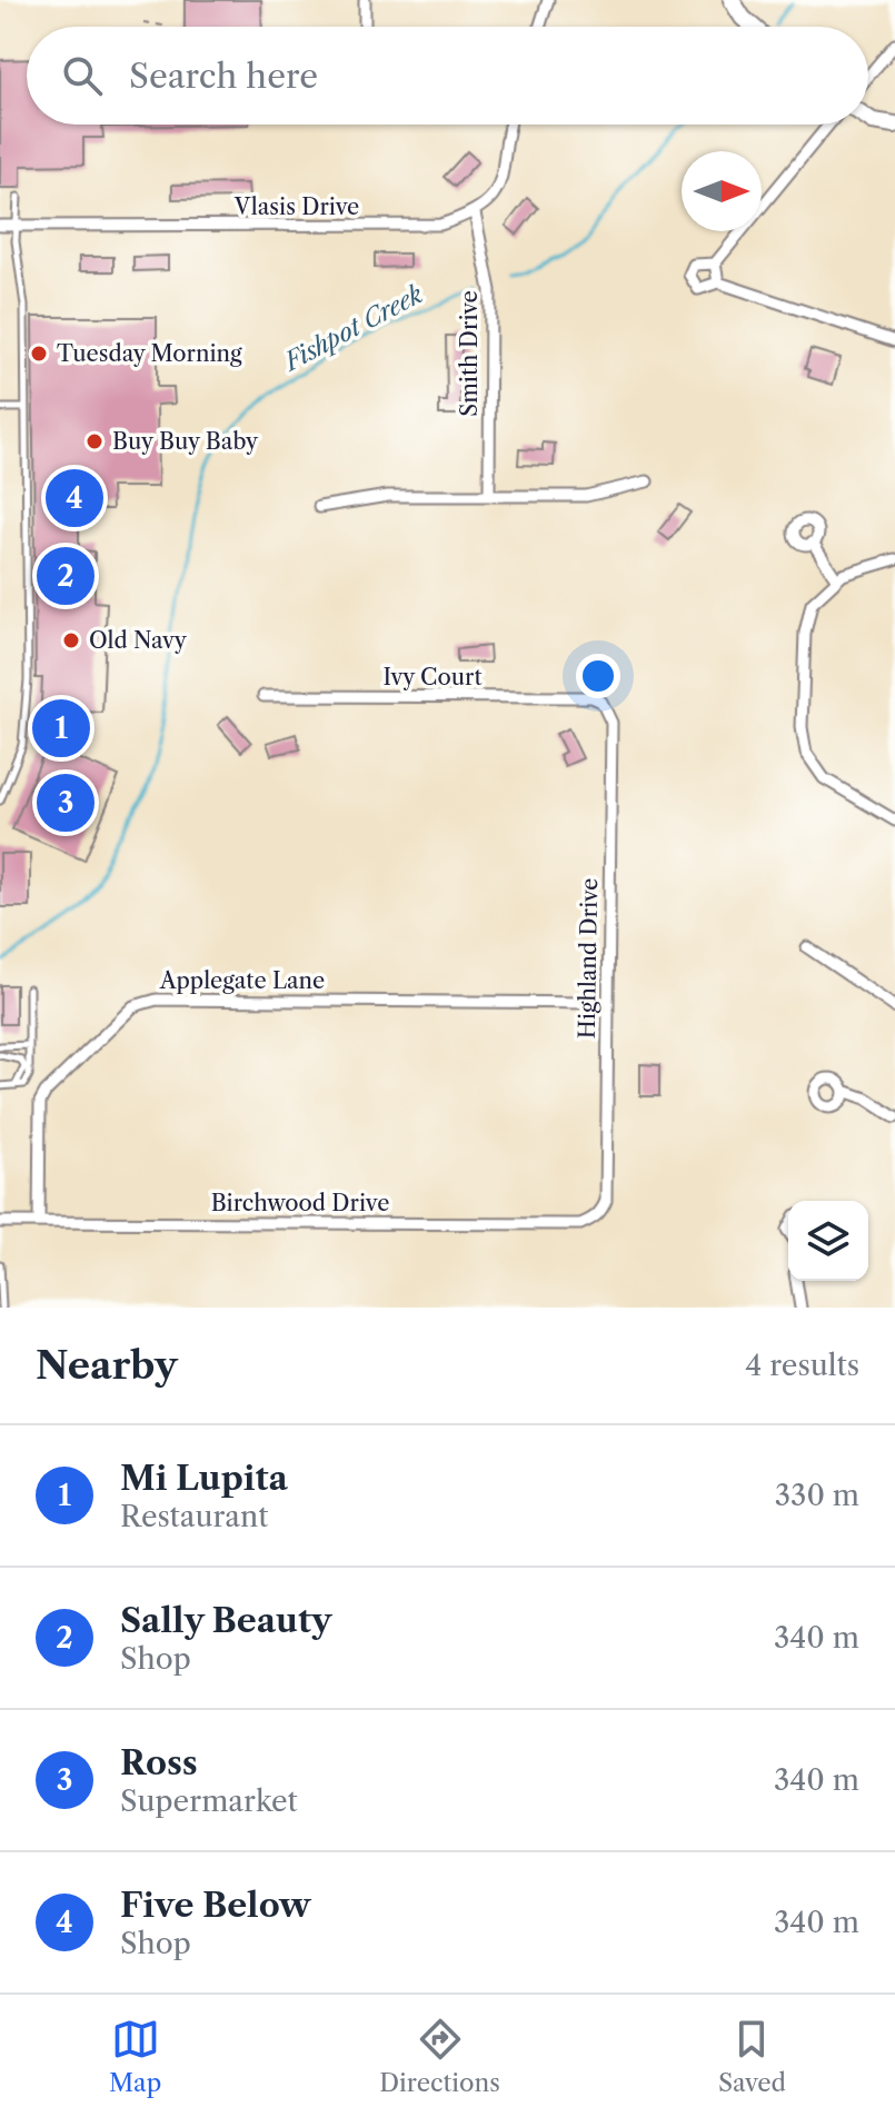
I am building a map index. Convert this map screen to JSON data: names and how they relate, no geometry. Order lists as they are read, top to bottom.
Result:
{
  "streets": {
    "street": [
      "Vlasis Drive",
      "Smith Drive",
      "Ivy Court",
      "Highland Drive",
      "Applegate Lane",
      "Birchwood Drive"
    ]
  },
  "crossings": [
    ["Vlasis Drive", "Smith Drive"],
    ["Ivy Court", "Highland Drive"],
    ["Highland Drive", "Applegate Lane"],
    ["Highland Drive", "Birchwood Drive"],
    ["Applegate Lane", "Birchwood Drive"]
  ],
  "water": ["Fishpot Creek"],
  "places": ["Tuesday Morning", "Buy Buy Baby", "Old Navy"],
  "north": "right",
  "page": {
    "search": "Search here",
    "pins": [
      "4",
      "2",
      "1",
      "3"
    ],
    "heading": ["Nearby", "4 results"],
    "list": [
      {
        "mark": "1",
        "name": "Mi Lupita",
        "note": "Restaurant",
        "value": "330 m"
      },
      {
        "mark": "2",
        "name": "Sally Beauty",
        "note": "Shop",
        "value": "340 m"
      },
      {
        "mark": "3",
        "name": "Ross",
        "note": "Supermarket",
        "value": "340 m"
      },
      {
        "mark": "4",
        "name": "Five Below",
        "note": "Shop",
        "value": "340 m"
      }
    ],
    "nav": ["Map", "Directions", "Saved"]
  }
}
